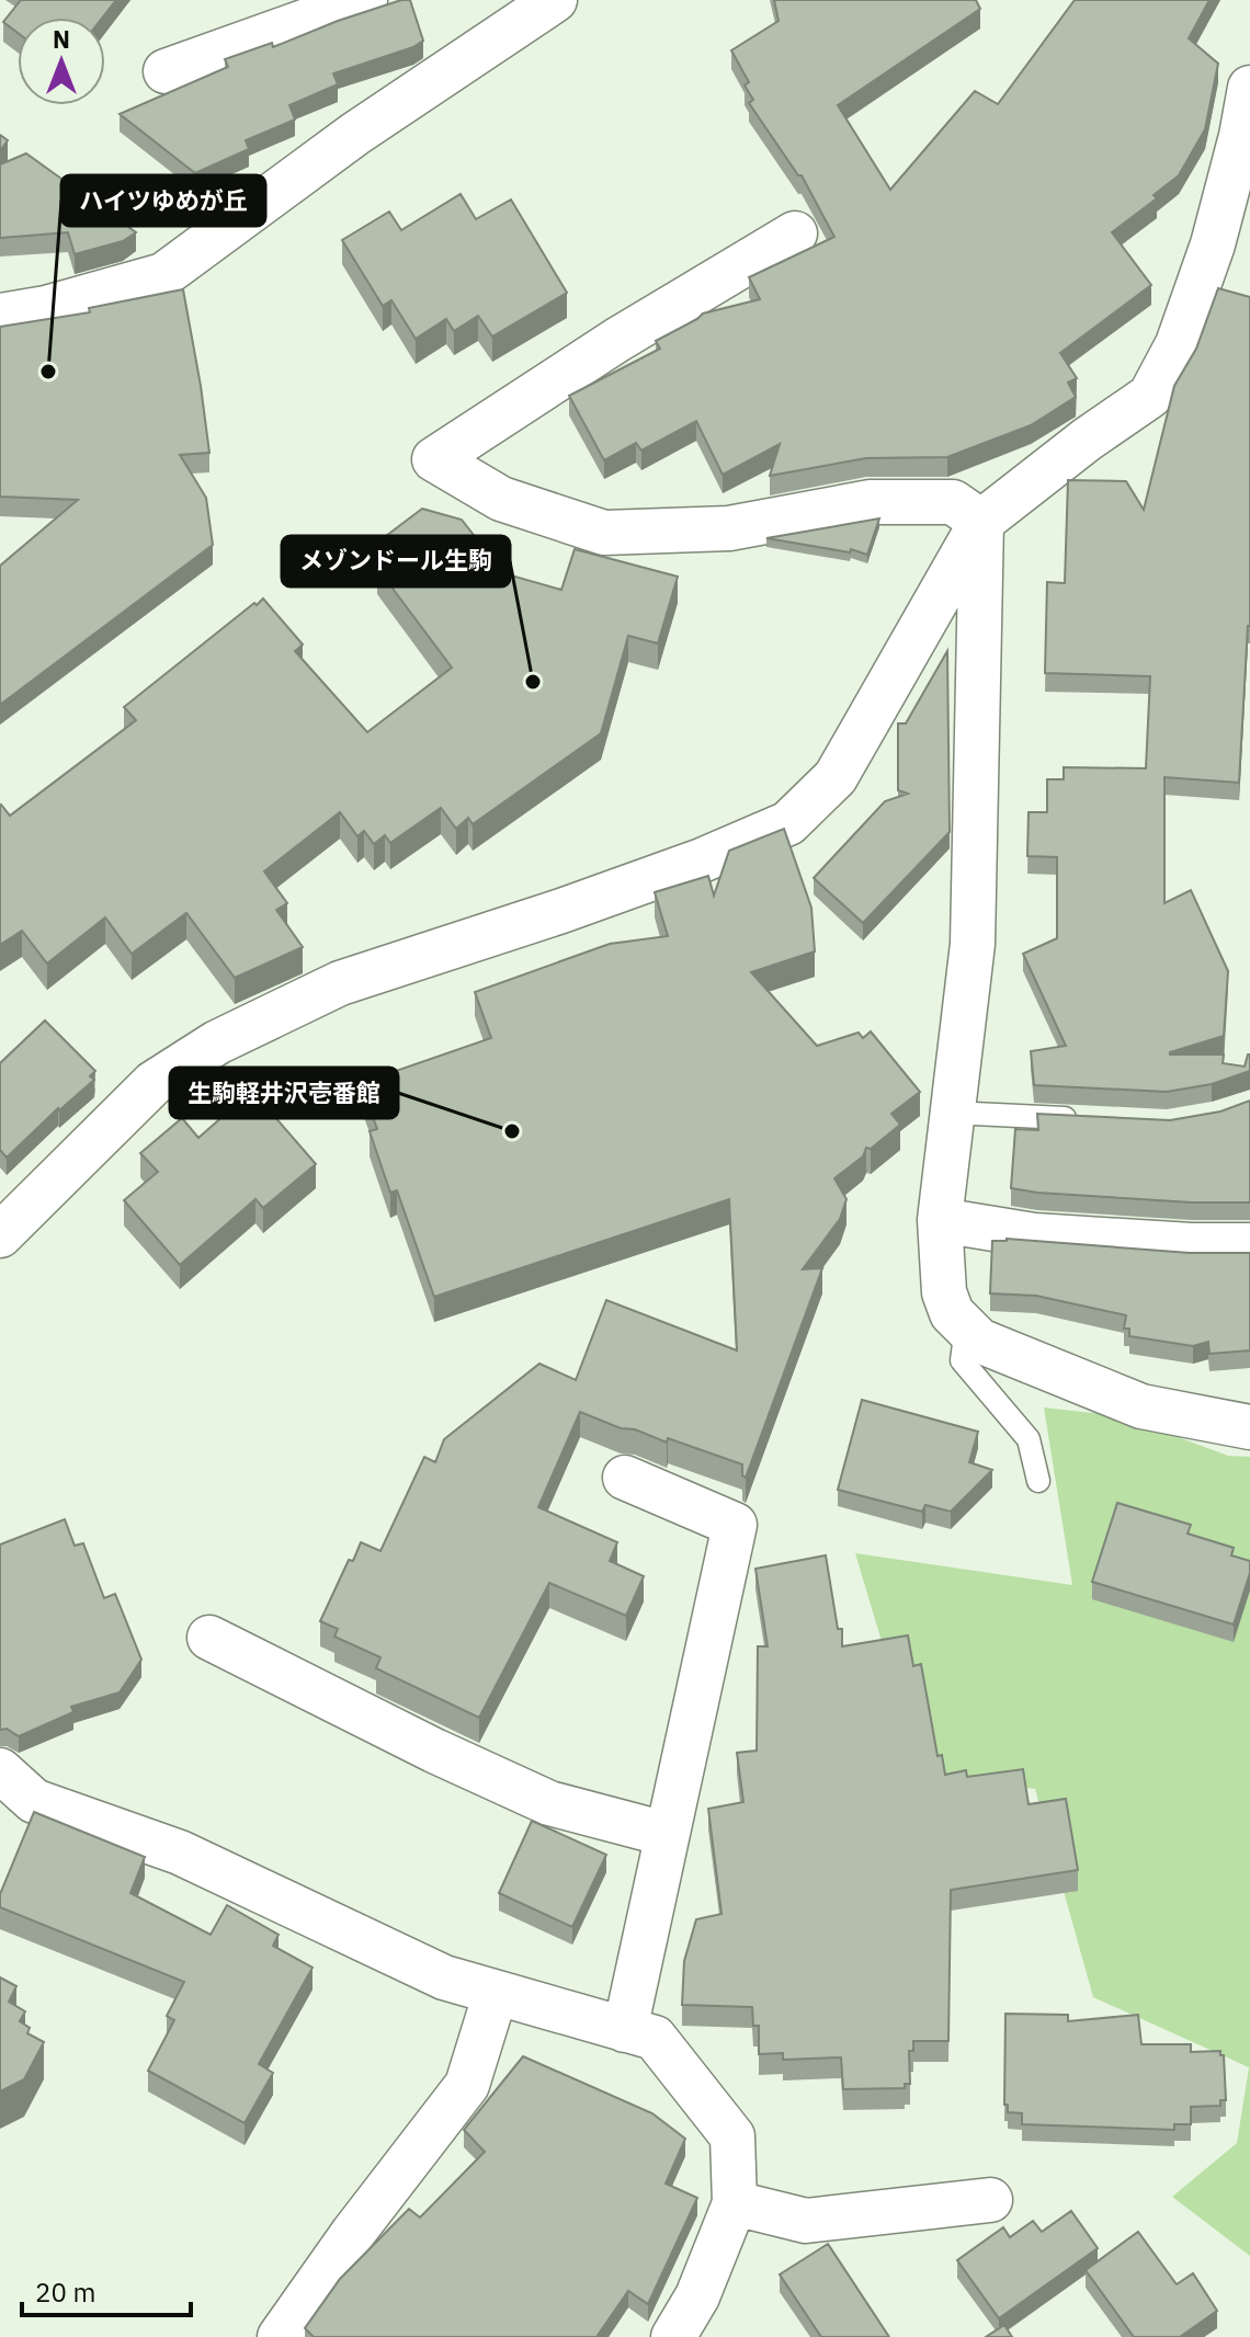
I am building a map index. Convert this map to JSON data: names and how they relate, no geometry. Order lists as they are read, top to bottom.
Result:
{
  "places": ["ハイツゆめが丘", "メゾンドール生駒", "生駒軽井沢壱番館"],
  "scale_bar": "20 m",
  "north": "top"
}
